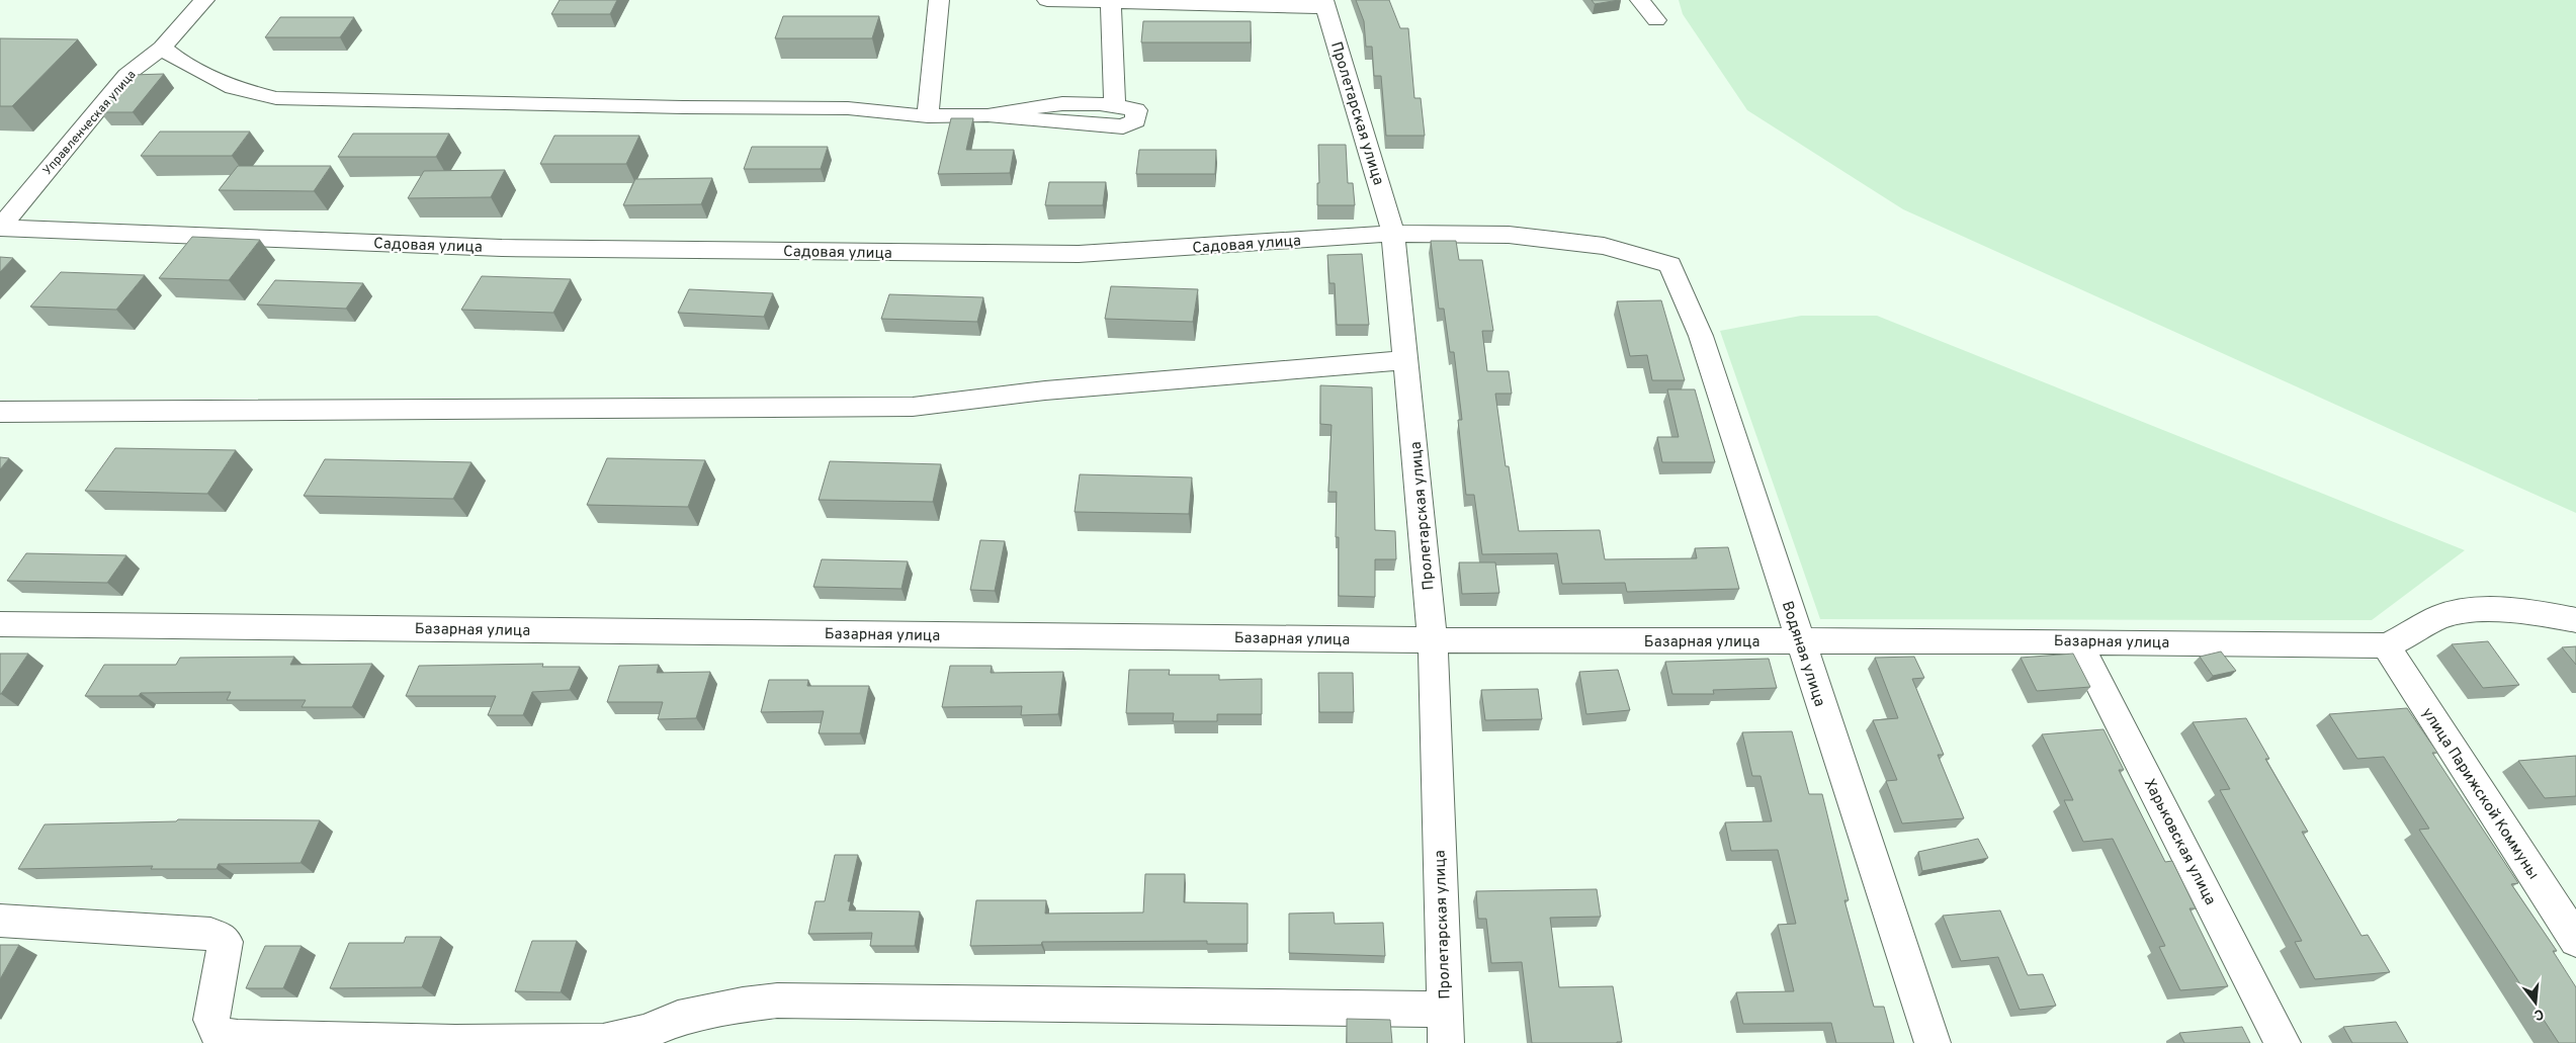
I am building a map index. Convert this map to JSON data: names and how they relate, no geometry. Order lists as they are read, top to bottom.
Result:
{
  "streets": {
    "street": [
      "Пролетарская улица",
      "Управленческая улица",
      "Садовая улица",
      "Базарная улица",
      "Водяная улица",
      "улица Парижской Коммуны",
      "Харьковская улица"
    ]
  },
  "crossings": [
    ["Пролетарская улица", "Садовая улица"],
    ["Пролетарская улица", "Базарная улица"],
    ["Управленческая улица", "Садовая улица"],
    ["Садовая улица", "Водяная улица"],
    ["Базарная улица", "Водяная улица"],
    ["Базарная улица", "улица Парижской Коммуны"],
    ["Базарная улица", "Харьковская улица"]
  ],
  "north": "bottom"
}
